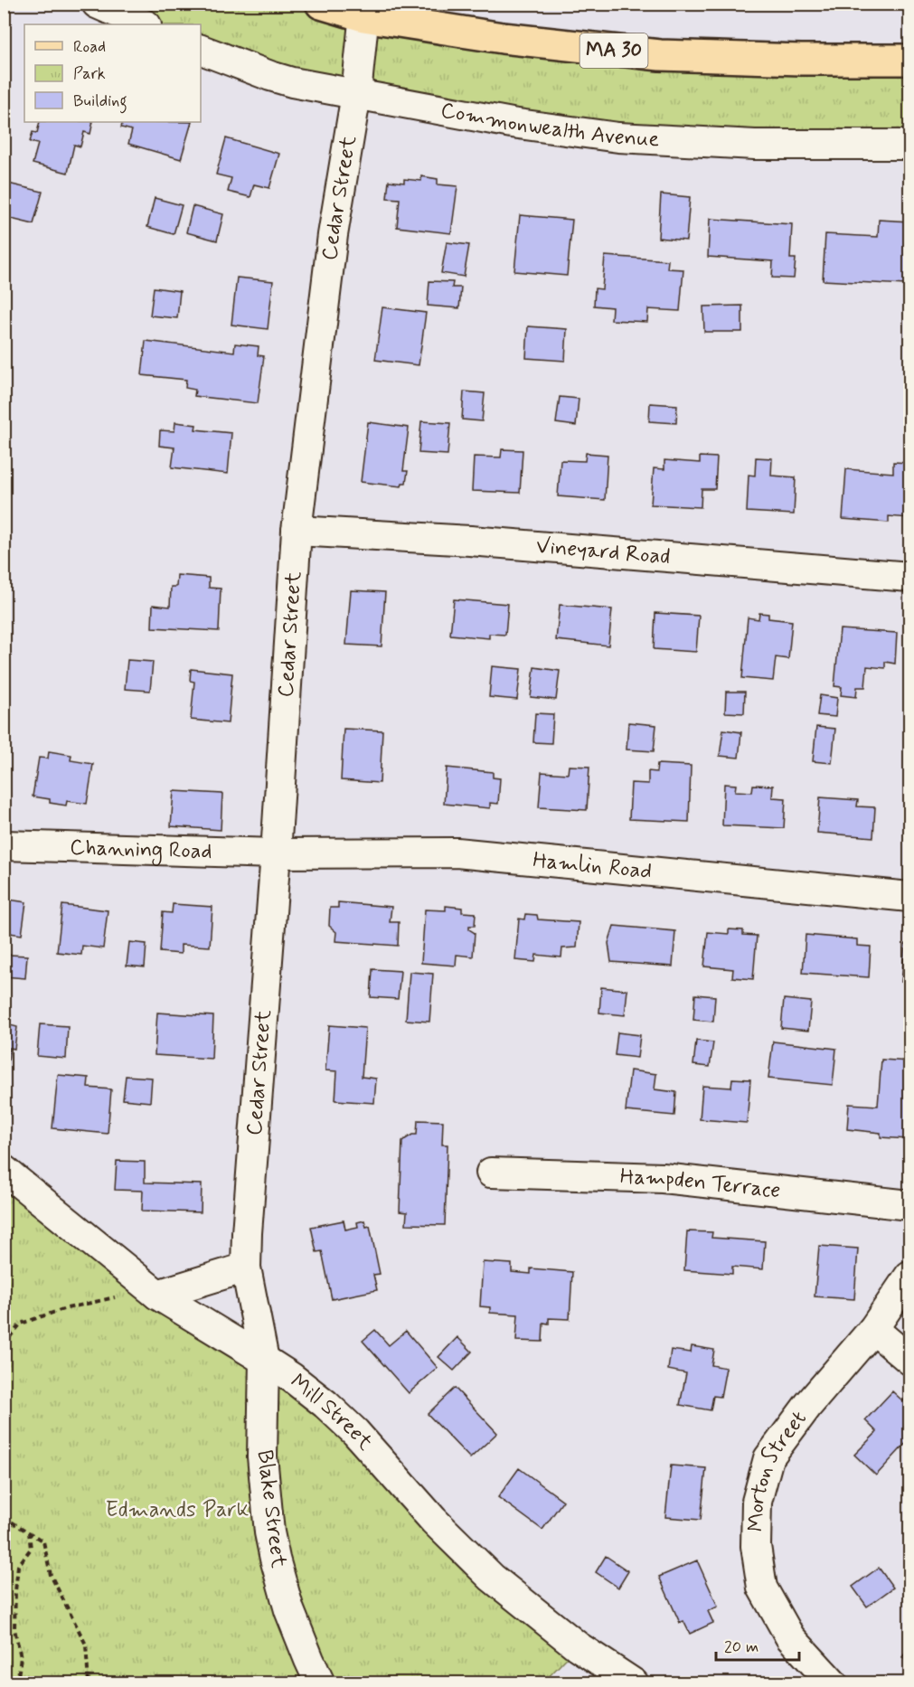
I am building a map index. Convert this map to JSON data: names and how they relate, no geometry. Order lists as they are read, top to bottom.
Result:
{
  "streets": {
    "main road": ["MA 30"],
    "street": [
      "Commonwealth Avenue",
      "Cedar Street",
      "Vineyard Road",
      "Channing Road",
      "Hamlin Road",
      "Hampden Terrace",
      "Mill Street",
      "Morton Street",
      "Blake Street"
    ]
  },
  "crossings": [
    ["MA 30", "Cedar Street"],
    ["Commonwealth Avenue", "Cedar Street"],
    ["Cedar Street", "Vineyard Road"],
    ["Cedar Street", "Channing Road"],
    ["Cedar Street", "Hamlin Road"],
    ["Cedar Street", "Mill Street"],
    ["Cedar Street", "Blake Street"],
    ["Channing Road", "Hamlin Road"],
    ["Mill Street", "Blake Street"]
  ],
  "parks": ["Edmands Park"],
  "legend": ["Road", "Park", "Building"],
  "scale_bar": "20 m"
}
